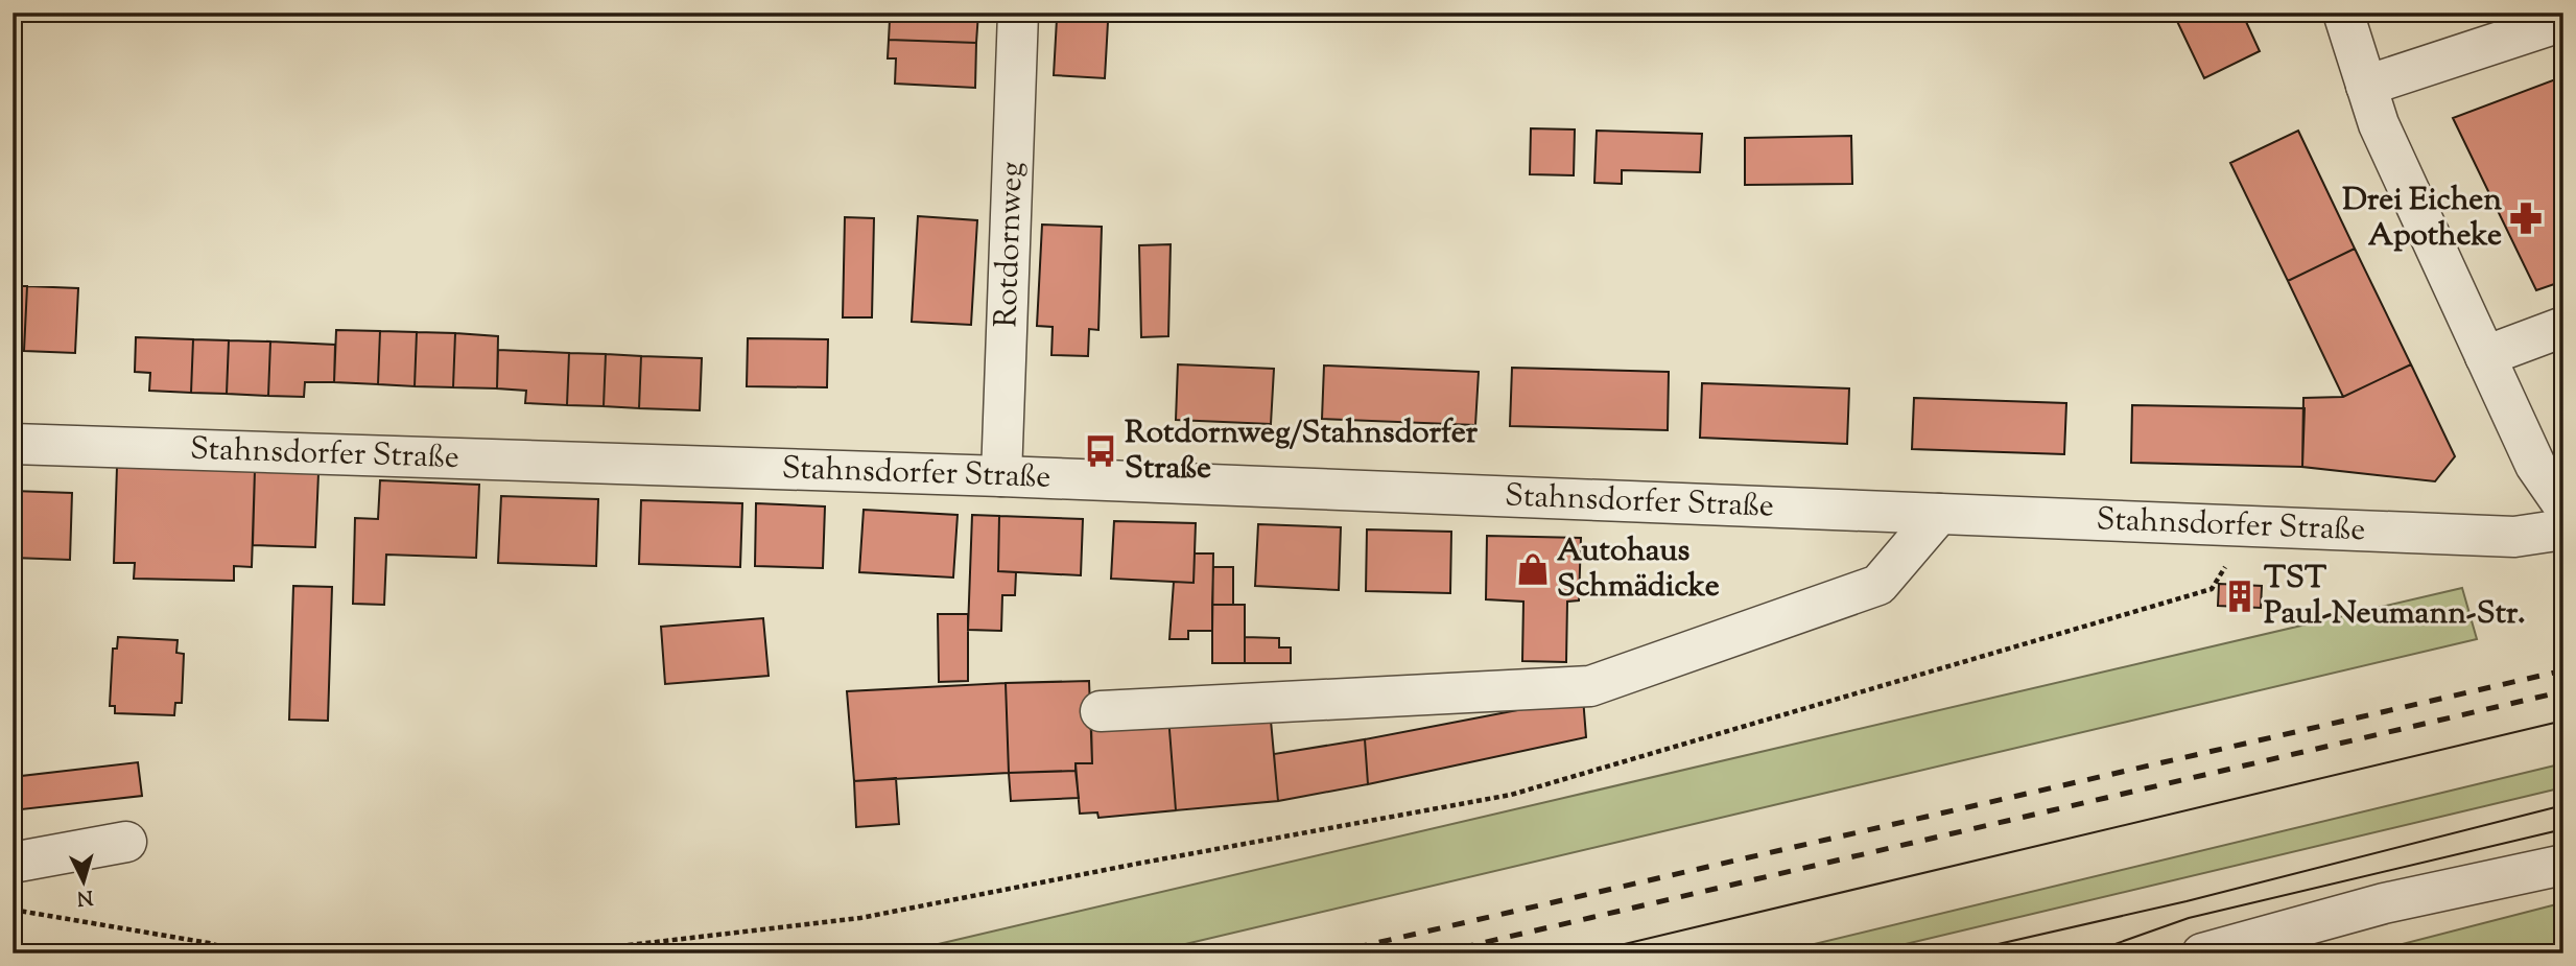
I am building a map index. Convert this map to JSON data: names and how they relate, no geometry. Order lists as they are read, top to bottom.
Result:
{
  "streets": {
    "street": ["Rotdornweg", "Stahnsdorfer Straße"]
  },
  "crossings": [
    ["Rotdornweg", "Stahnsdorfer Straße"]
  ],
  "places": {
    "pharmacy": ["Drei Eichen Apotheke"],
    "bus stop": ["Rotdornweg/Stahnsdorfer Straße"],
    "shop": ["Autohaus Schmädicke"],
    "building": ["TST Paul-Neumann-Str."]
  },
  "north": "bottom"
}
